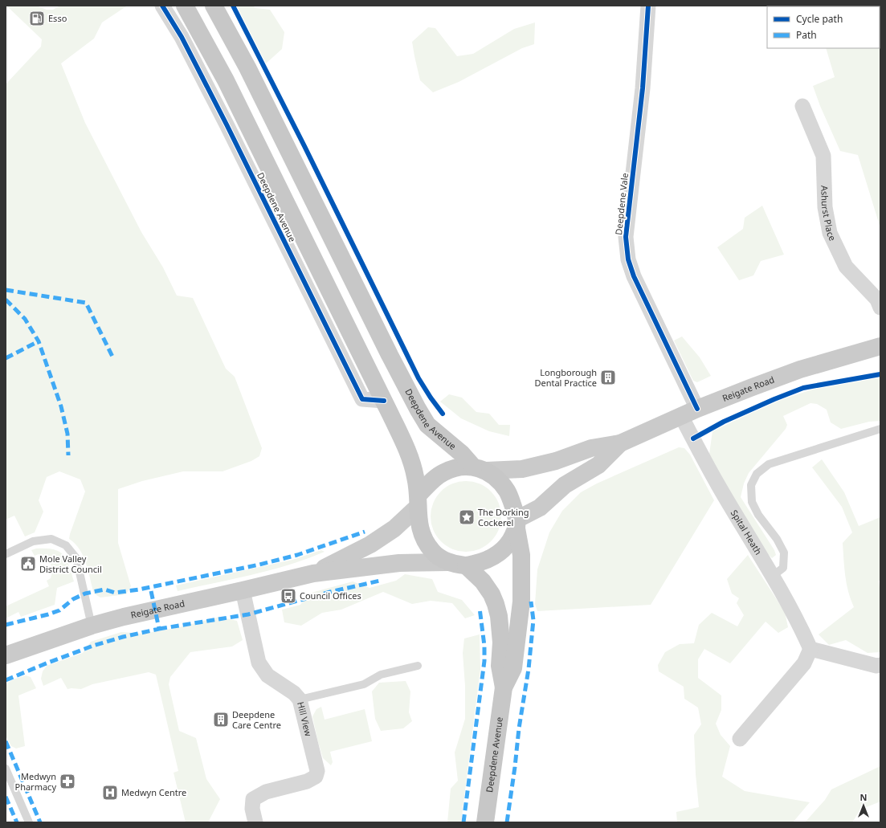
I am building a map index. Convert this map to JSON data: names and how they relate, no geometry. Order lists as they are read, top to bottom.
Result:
{
  "streets": {
    "highway": ["Deepdene Avenue"],
    "main road": ["Reigate Road"],
    "street": [
      "Deepdene Vale",
      "Ashurst Place",
      "Spital Heath",
      "Hill View"
    ]
  },
  "crossings": [
    ["Deepdene Vale", "Reigate Road"],
    ["Deepdene Avenue", "Reigate Road"],
    ["Reigate Road", "Spital Heath"],
    ["Reigate Road", "Hill View"]
  ],
  "places": {
    "fuel station": ["Esso"],
    "building": ["Longborough Dental Practice", "Deepdene Care Centre"],
    "place": ["The Dorking Cockerel"],
    "public building": ["Mole Valley District Council"],
    "bus stop": ["Council Offices"],
    "pharmacy": ["Medwyn Pharmacy"],
    "hospital": ["Medwyn Centre"]
  },
  "legend": ["Cycle path", "Path"],
  "north": "top"
}
